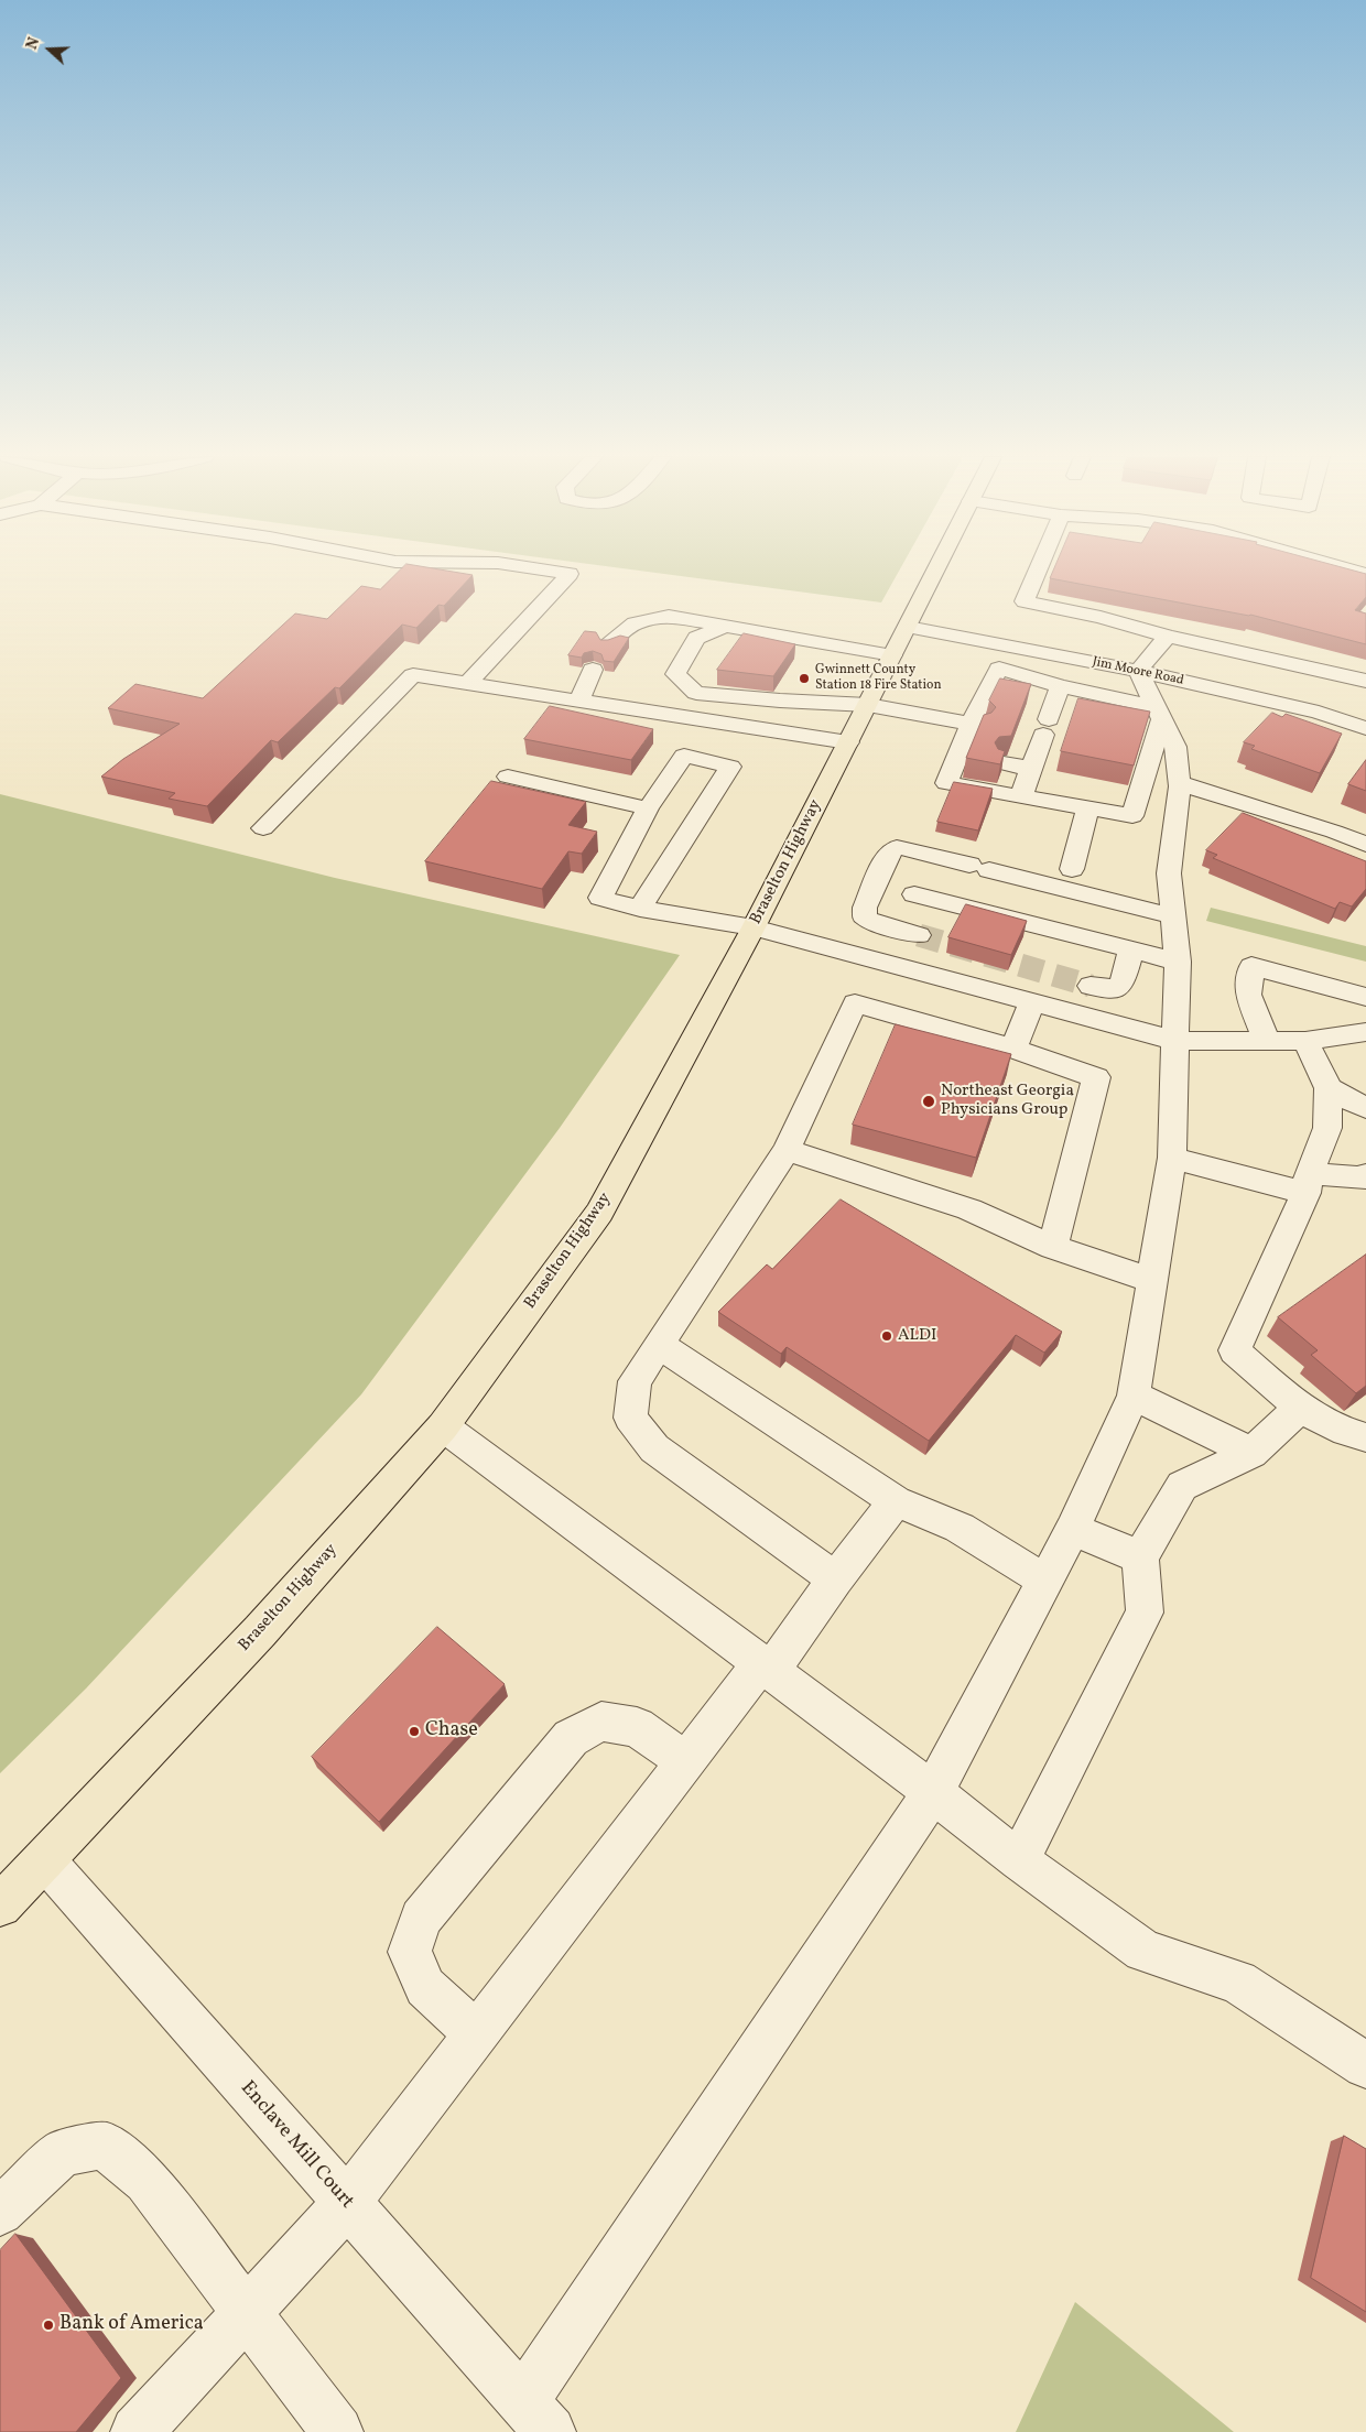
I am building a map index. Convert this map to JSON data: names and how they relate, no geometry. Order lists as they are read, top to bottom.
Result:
{
  "streets": {
    "main road": ["Braselton Highway"],
    "street": ["Jim Moore Road", "Enclave Mill Court"]
  },
  "crossings": [
    ["Jim Moore Road", "Braselton Highway"],
    ["Braselton Highway", "Enclave Mill Court"]
  ],
  "places": [
    "Gwinnett County Station 18 Fire Station",
    "Northeast Georgia Physicians Group",
    "ALDI",
    "Chase",
    "Bank of America"
  ],
  "north": "left"
}
